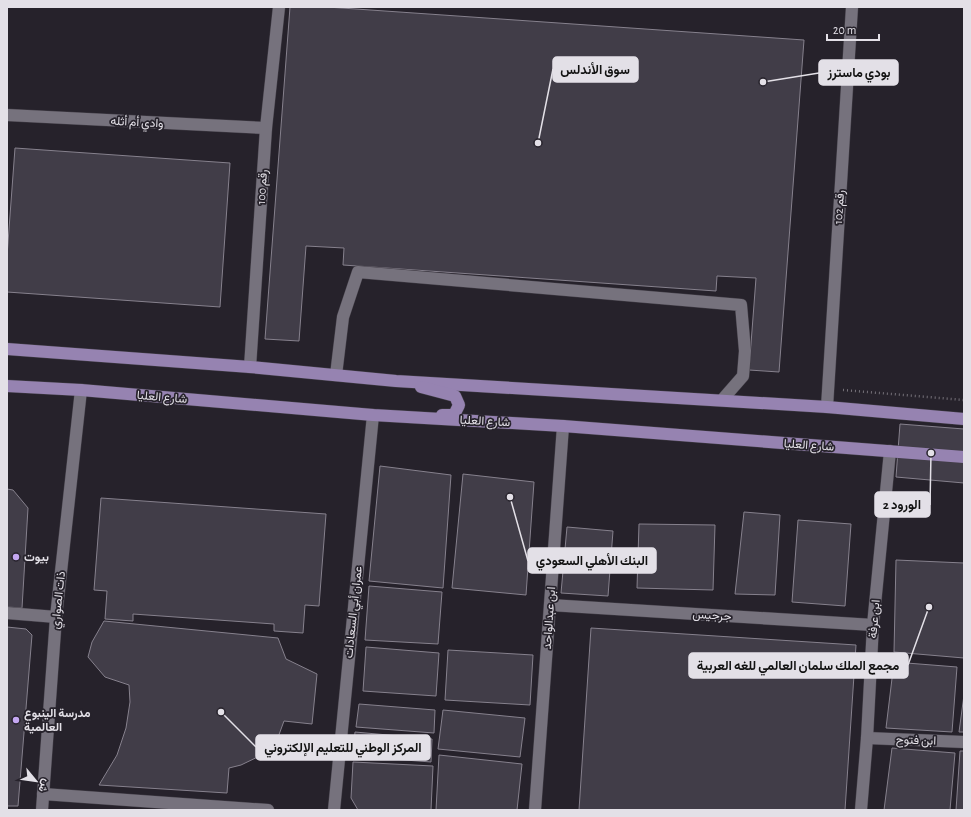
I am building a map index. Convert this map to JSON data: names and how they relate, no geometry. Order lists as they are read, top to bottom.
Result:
{
  "streets": {
    "main road": ["شارع العليا"],
    "street": [
      "وادي أم أثله",
      "رقم 100",
      "رقم 102",
      "ذات الصواري",
      "عمران أبي السعادات",
      "جرجيس",
      "ابن عبدالواحد",
      "ابن عرفة",
      "ابن فتوح"
    ]
  },
  "crossings": [
    ["وادي أم أثله", "رقم 100"],
    ["شارع العليا", "ذات الصواري"],
    ["شارع العليا", "عمران أبي السعادات"],
    ["شارع العليا", "ابن عبدالواحد"],
    ["شارع العليا", "ابن عرفة"],
    ["جرجيس", "ابن عبدالواحد"],
    ["جرجيس", "ابن عرفة"],
    ["ابن عرفة", "ابن فتوح"]
  ],
  "places": [
    "بودي ماسترز",
    "سوق الأندلس",
    "الورود 2",
    "البنك الأهلي السعودي",
    "بيوت",
    "مجمع الملك سلمان العالمي للغه العربية",
    "المركز الوطني للتعليم الإلكتروني",
    "مدرسة الينبوع العالمية"
  ],
  "scale_bar": "20 m",
  "north": "bottom right"
}
